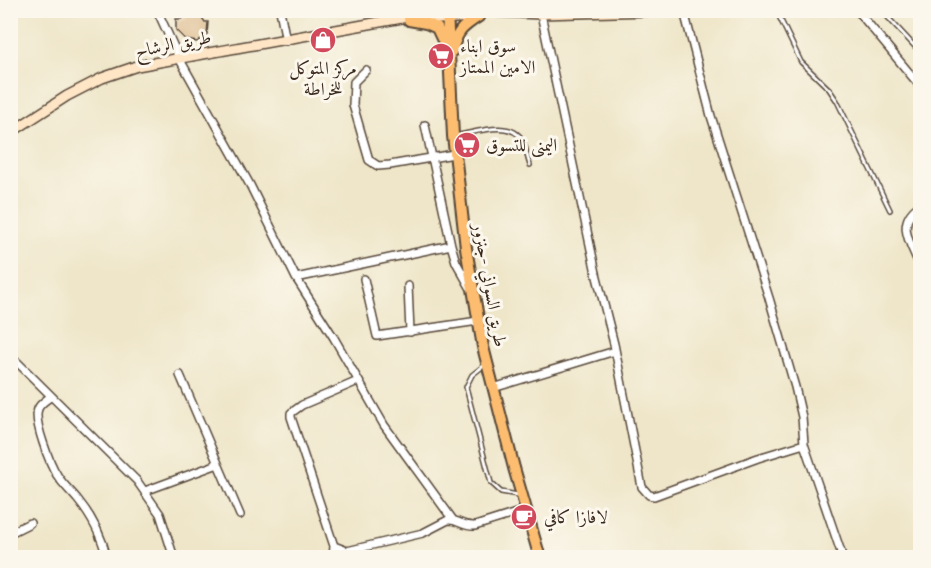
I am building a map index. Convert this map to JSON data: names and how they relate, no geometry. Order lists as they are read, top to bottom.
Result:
{
  "streets": {
    "main road": ["طريق الرشاح", "طريق السواني -جنزور"]
  },
  "crossings": [
    ["طريق الرشاح", "طريق السواني -جنزور"]
  ],
  "places": {
    "shop": ["مركز المتوكل للخراطة"],
    "supermarket": ["سوق ابناء الامين الممتاز", "اليمنى للتسوق"],
    "cafe": ["لافازا كافي"]
  }
}
